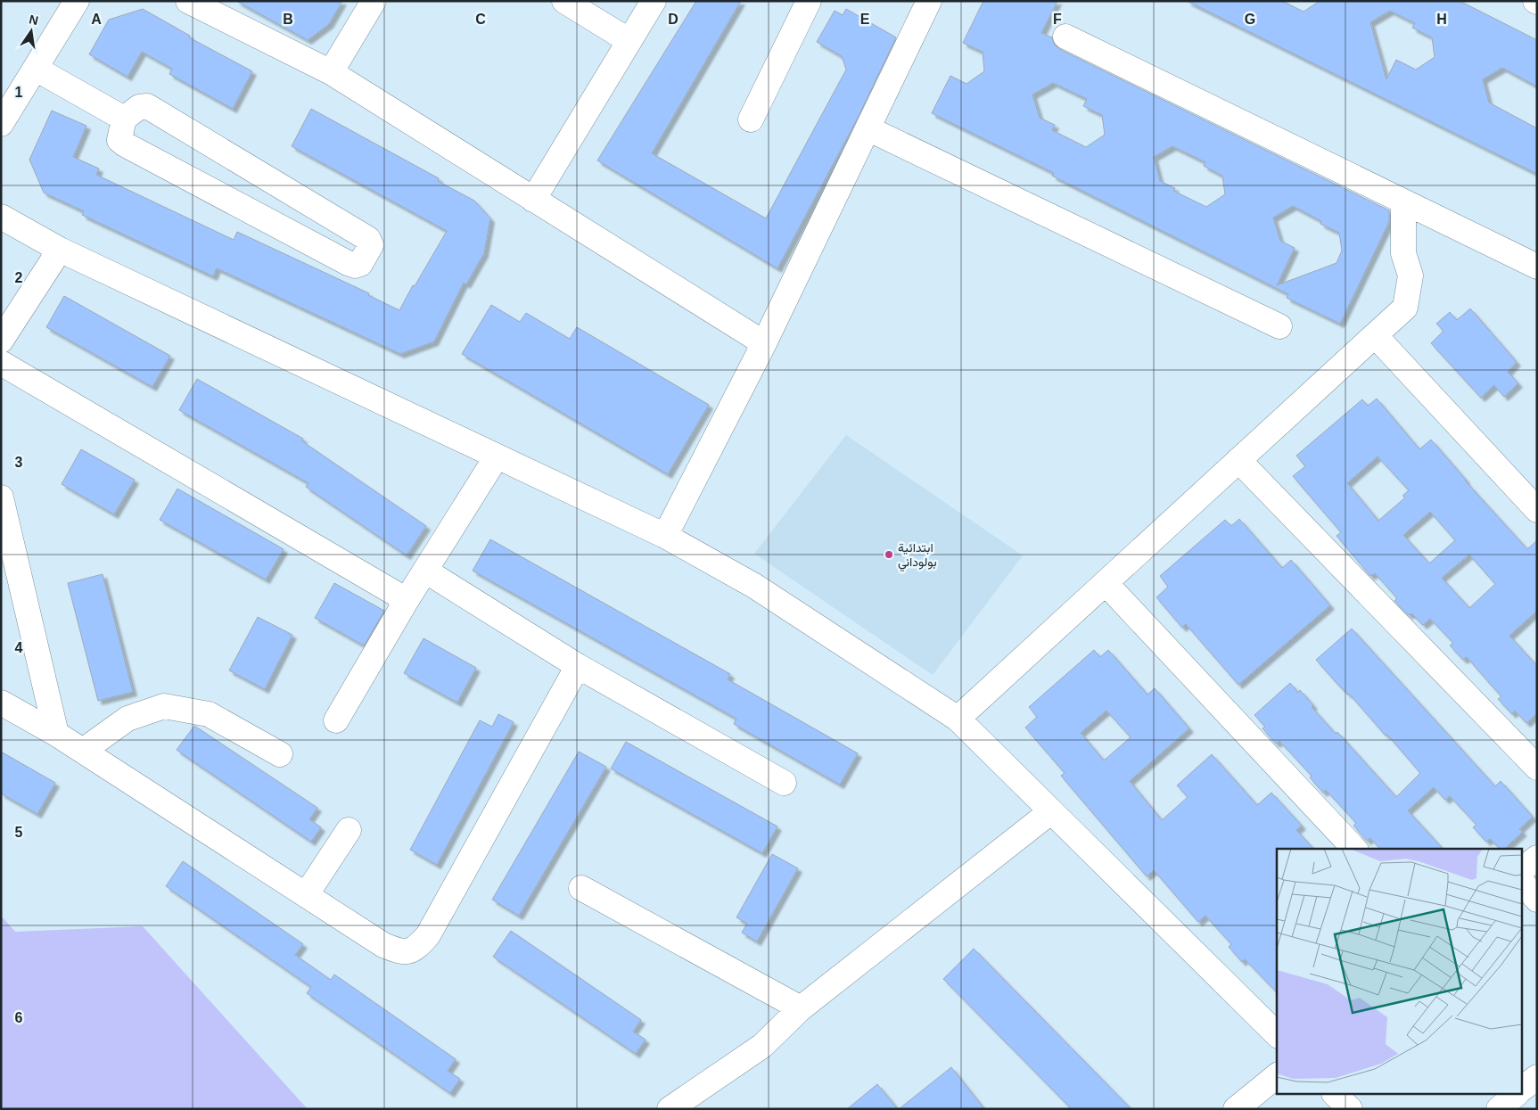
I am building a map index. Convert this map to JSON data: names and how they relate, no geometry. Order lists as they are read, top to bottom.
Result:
{
  "places": ["ابتدائية بولوداني"],
  "north": "top",
  "grid": {
    "columns": [
      "A",
      "B",
      "C",
      "D",
      "E",
      "F",
      "G",
      "H"
    ],
    "rows": [
      "1",
      "2",
      "3",
      "4",
      "5",
      "6"
    ]
  }
}
